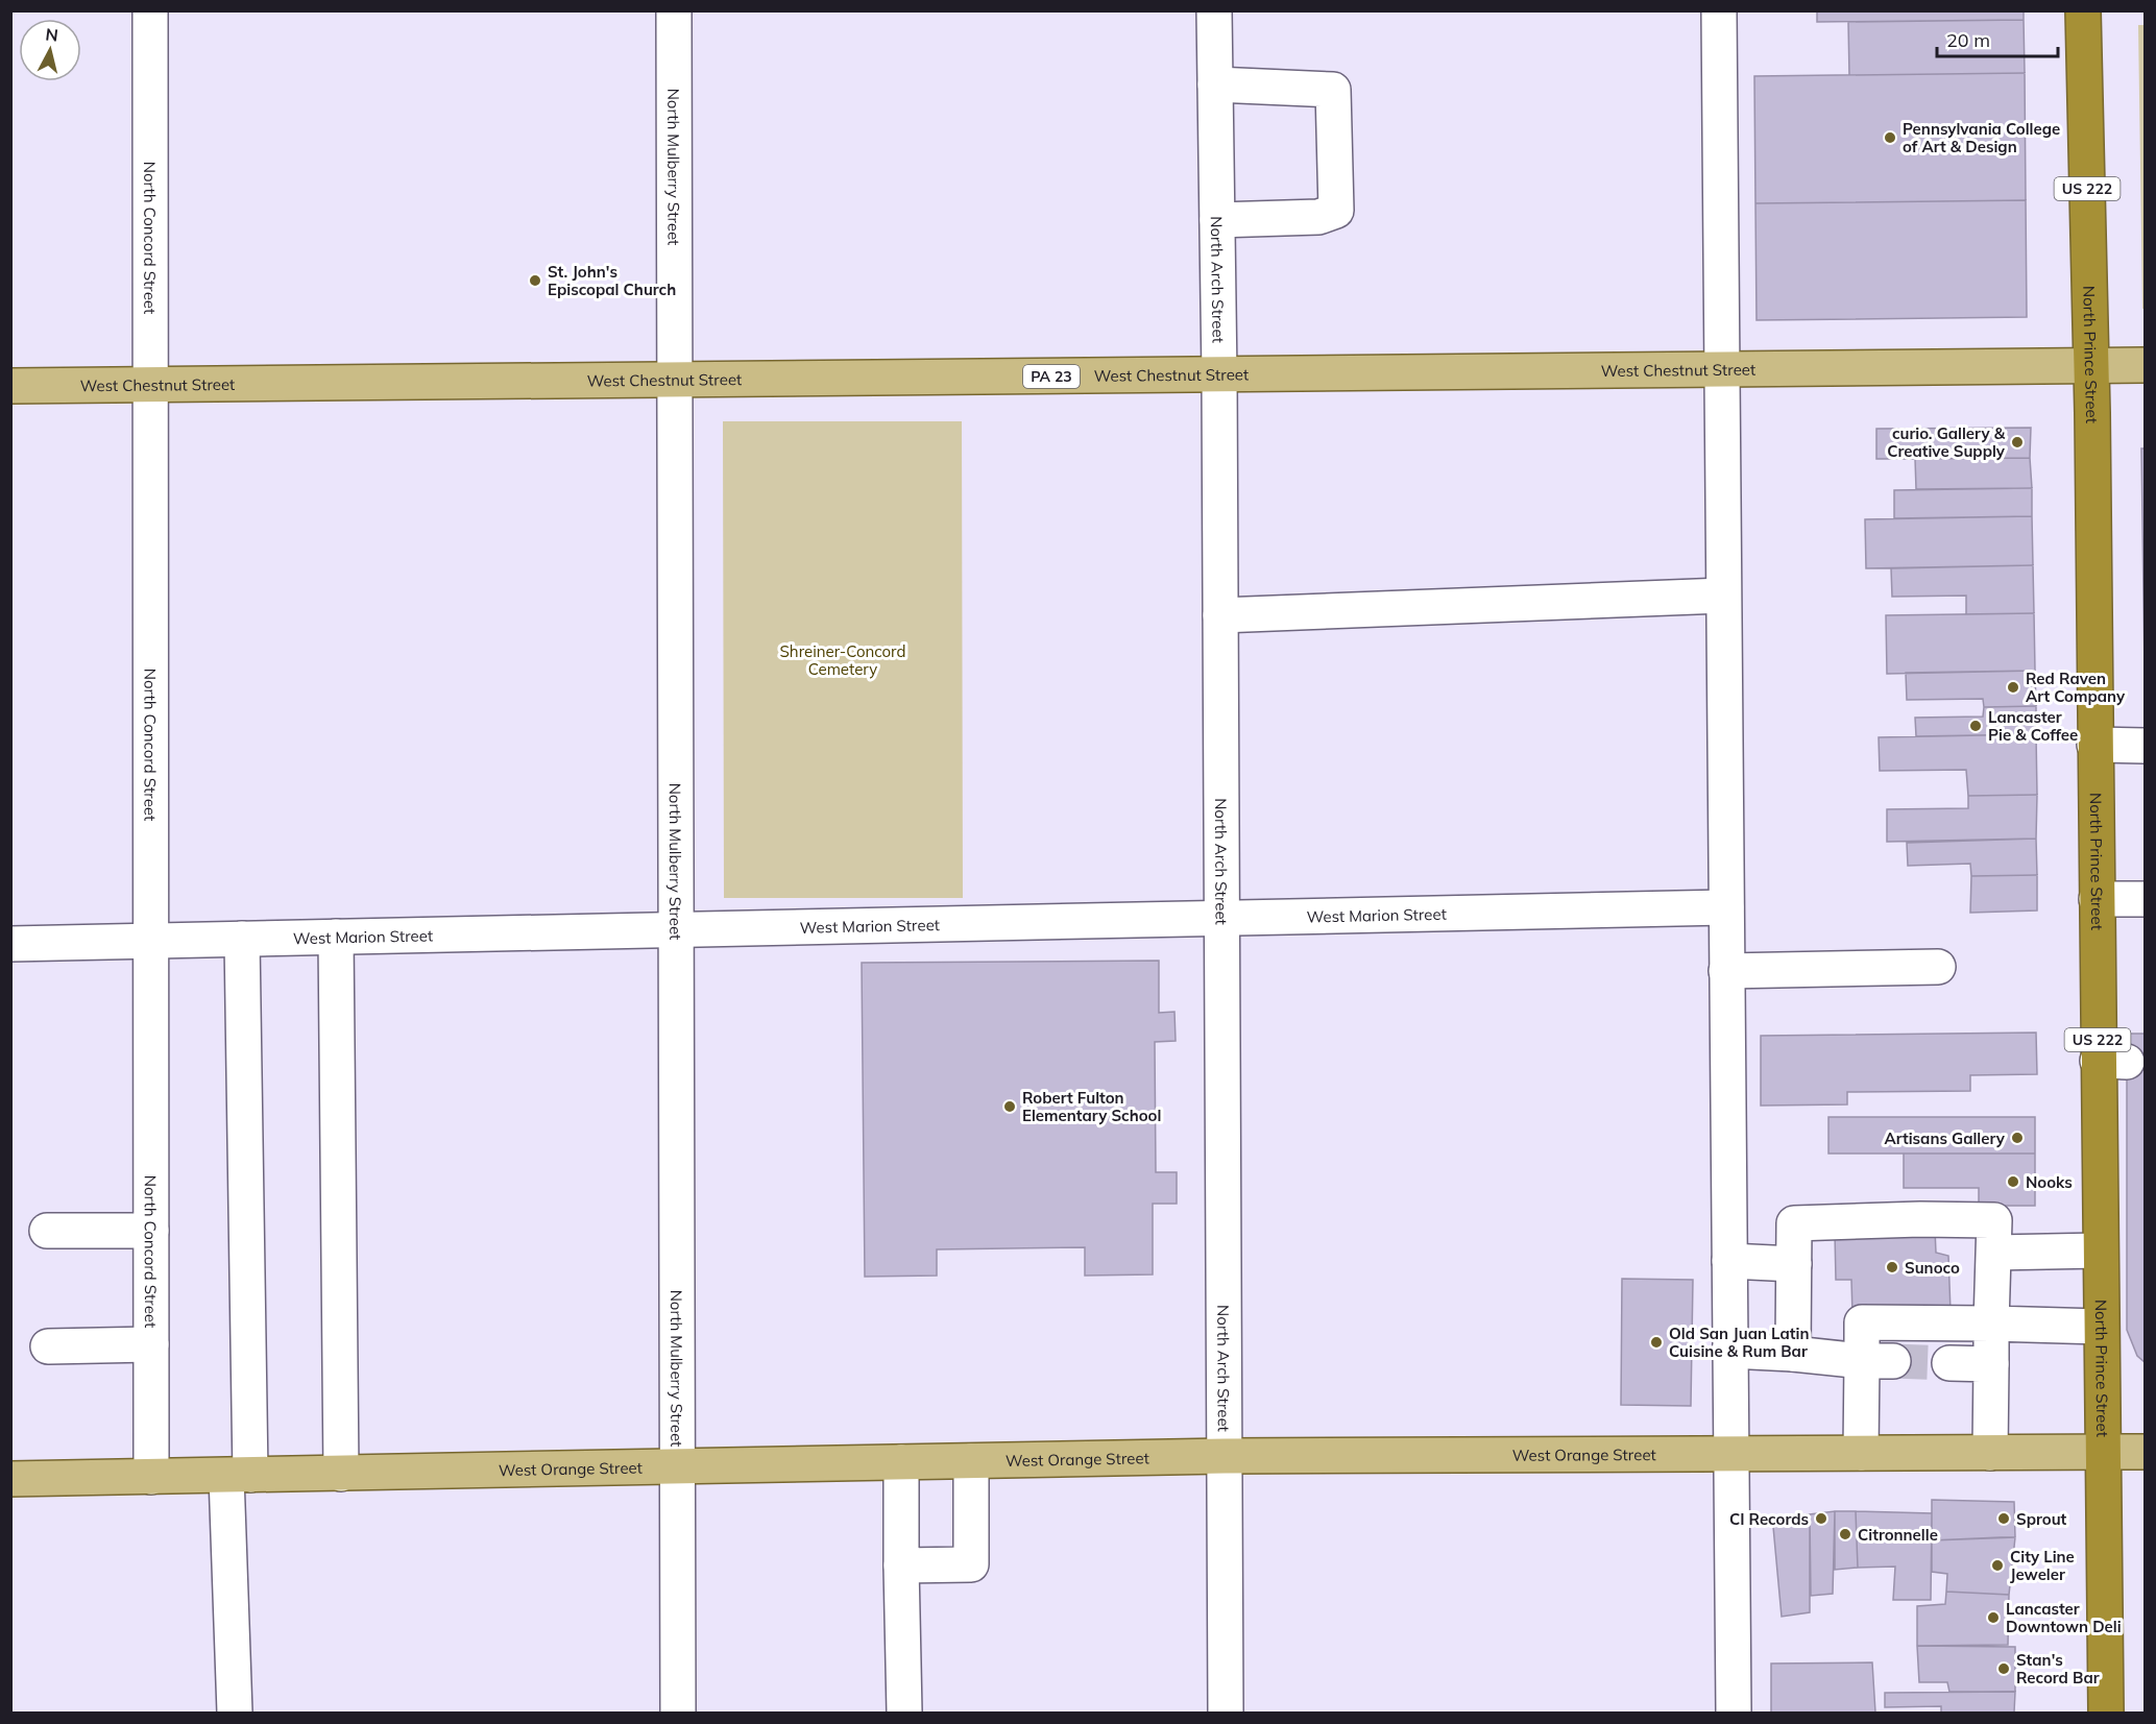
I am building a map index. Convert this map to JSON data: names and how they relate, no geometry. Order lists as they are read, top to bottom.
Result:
{
  "streets": {
    "highway": ["US 222", "North Prince Street"],
    "main road": ["West Chestnut Street", "PA 23", "West Orange Street"],
    "street": [
      "North Mulberry Street",
      "North Concord Street",
      "North Arch Street",
      "West Marion Street"
    ]
  },
  "crossings": [
    ["North Mulberry Street", "West Chestnut Street"],
    ["North Mulberry Street", "West Marion Street"],
    ["North Mulberry Street", "West Orange Street"],
    ["North Concord Street", "West Chestnut Street"],
    ["North Concord Street", "West Marion Street"],
    ["North Concord Street", "West Orange Street"],
    ["North Arch Street", "West Chestnut Street"],
    ["North Arch Street", "West Marion Street"],
    ["North Arch Street", "West Orange Street"],
    ["North Prince Street", "West Chestnut Street"],
    ["North Prince Street", "West Orange Street"]
  ],
  "parks": ["Shreiner-Concord Cemetery"],
  "places": [
    "Pennsylvania College of Art & Design",
    "St. John's Episcopal Church",
    "curio. Gallery & Creative Supply",
    "Red Raven Art Company",
    "Lancaster Pie & Coffee",
    "Robert Fulton Elementary School",
    "Artisans Gallery",
    "Nooks",
    "Sunoco",
    "Old San Juan Latin Cuisine & Rum Bar",
    "CI Records",
    "Sprout",
    "Citronnelle",
    "City Line Jeweler",
    "Lancaster Downtown Deli",
    "Stan's Record Bar"
  ],
  "scale_bar": "20 m",
  "north": "top"
}
